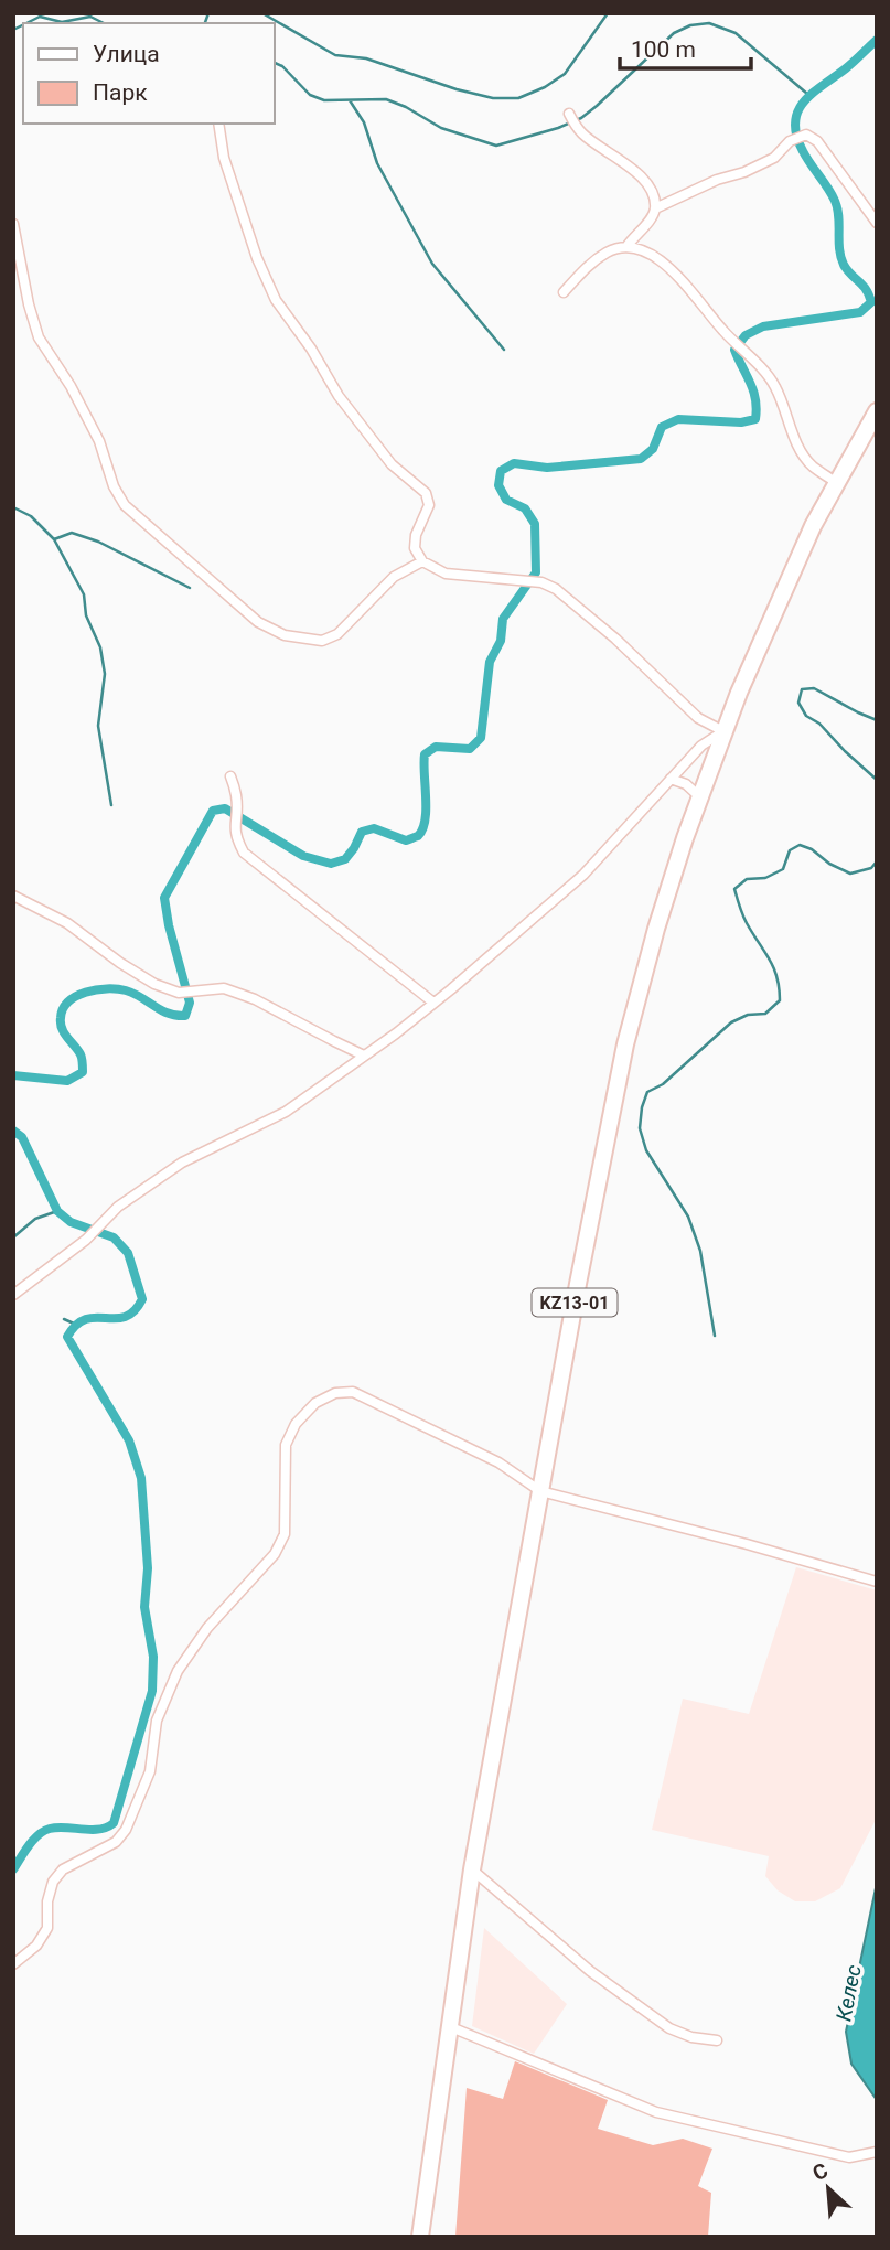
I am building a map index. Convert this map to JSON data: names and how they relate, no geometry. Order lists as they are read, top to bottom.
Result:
{
  "streets": {
    "highway": ["KZ13-01"]
  },
  "water": ["Келес"],
  "legend": ["Улица", "Парк"],
  "scale_bar": "100 m",
  "north": "top left"
}
